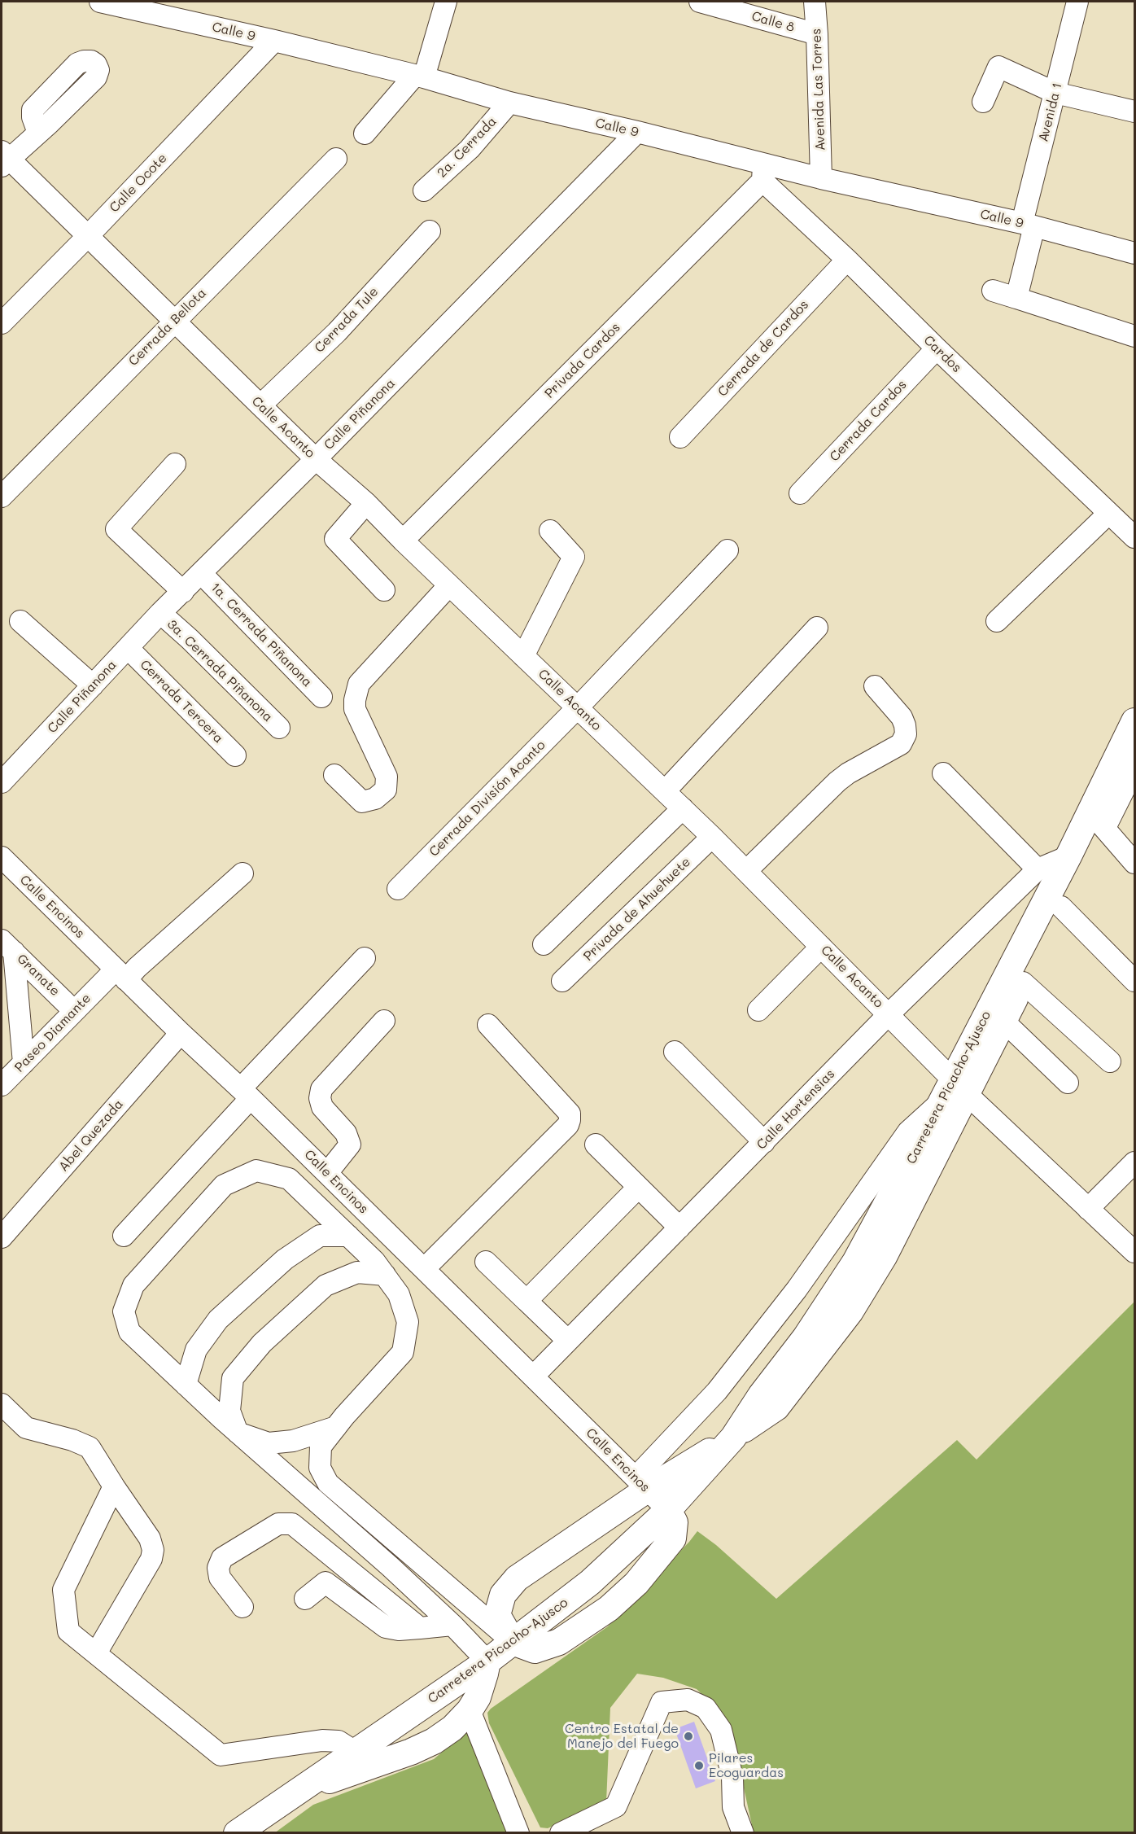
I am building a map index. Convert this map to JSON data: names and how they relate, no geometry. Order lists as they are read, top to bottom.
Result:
{
  "streets": {
    "main road": ["Carretera Picacho-Ajusco"],
    "street": [
      "Calle 8",
      "Calle 9",
      "Avenida Las Torres",
      "Avenida 1",
      "2a. Cerrada",
      "Calle Ocote",
      "Cerrada Tule",
      "Cerrada Bellota",
      "Cerrada de Cardos",
      "Cardos",
      "Privada Cardos",
      "Calle Piñanona",
      "Cerrada Cardos",
      "Calle Acanto",
      "1a. Cerrada Piñanona",
      "3a. Cerrada Piñanona",
      "Cerrada Tercera",
      "Cerrada División Acanto",
      "Calle Encinos",
      "Privada de Ahuehuete",
      "Granate",
      "Paseo Diamante",
      "Calle Hortensias",
      "Abel Quezada"
    ]
  },
  "crossings": [
    ["Calle 8", "Avenida Las Torres"],
    ["Calle 9", "Avenida Las Torres"],
    ["Calle 9", "Avenida 1"],
    ["Calle 9", "2a. Cerrada"],
    ["Calle 9", "Calle Ocote"],
    ["Calle 9", "Cardos"],
    ["Calle 9", "Privada Cardos"],
    ["Calle 9", "Calle Piñanona"],
    ["Calle Ocote", "Calle Acanto"],
    ["Cerrada Tule", "Calle Acanto"],
    ["Cerrada Bellota", "Calle Acanto"],
    ["Cerrada de Cardos", "Cardos"],
    ["Cardos", "Privada Cardos"],
    ["Cardos", "Cerrada Cardos"],
    ["Privada Cardos", "Calle Acanto"],
    ["Calle Piñanona", "Calle Acanto"],
    ["Calle Piñanona", "1a. Cerrada Piñanona"],
    ["Calle Piñanona", "3a. Cerrada Piñanona"],
    ["Calle Piñanona", "Cerrada Tercera"],
    ["Calle Acanto", "Cerrada División Acanto"],
    ["Calle Acanto", "Privada de Ahuehuete"],
    ["Calle Acanto", "Carretera Picacho-Ajusco"],
    ["Calle Acanto", "Calle Hortensias"],
    ["Calle Encinos", "Paseo Diamante"],
    ["Calle Encinos", "Carretera Picacho-Ajusco"],
    ["Calle Encinos", "Calle Hortensias"],
    ["Calle Encinos", "Abel Quezada"],
    ["Granate", "Paseo Diamante"],
    ["Carretera Picacho-Ajusco", "Calle Hortensias"]
  ],
  "places": ["Centro Estatal de Manejo del Fuego", "Pilares Ecoguardas"]
}
